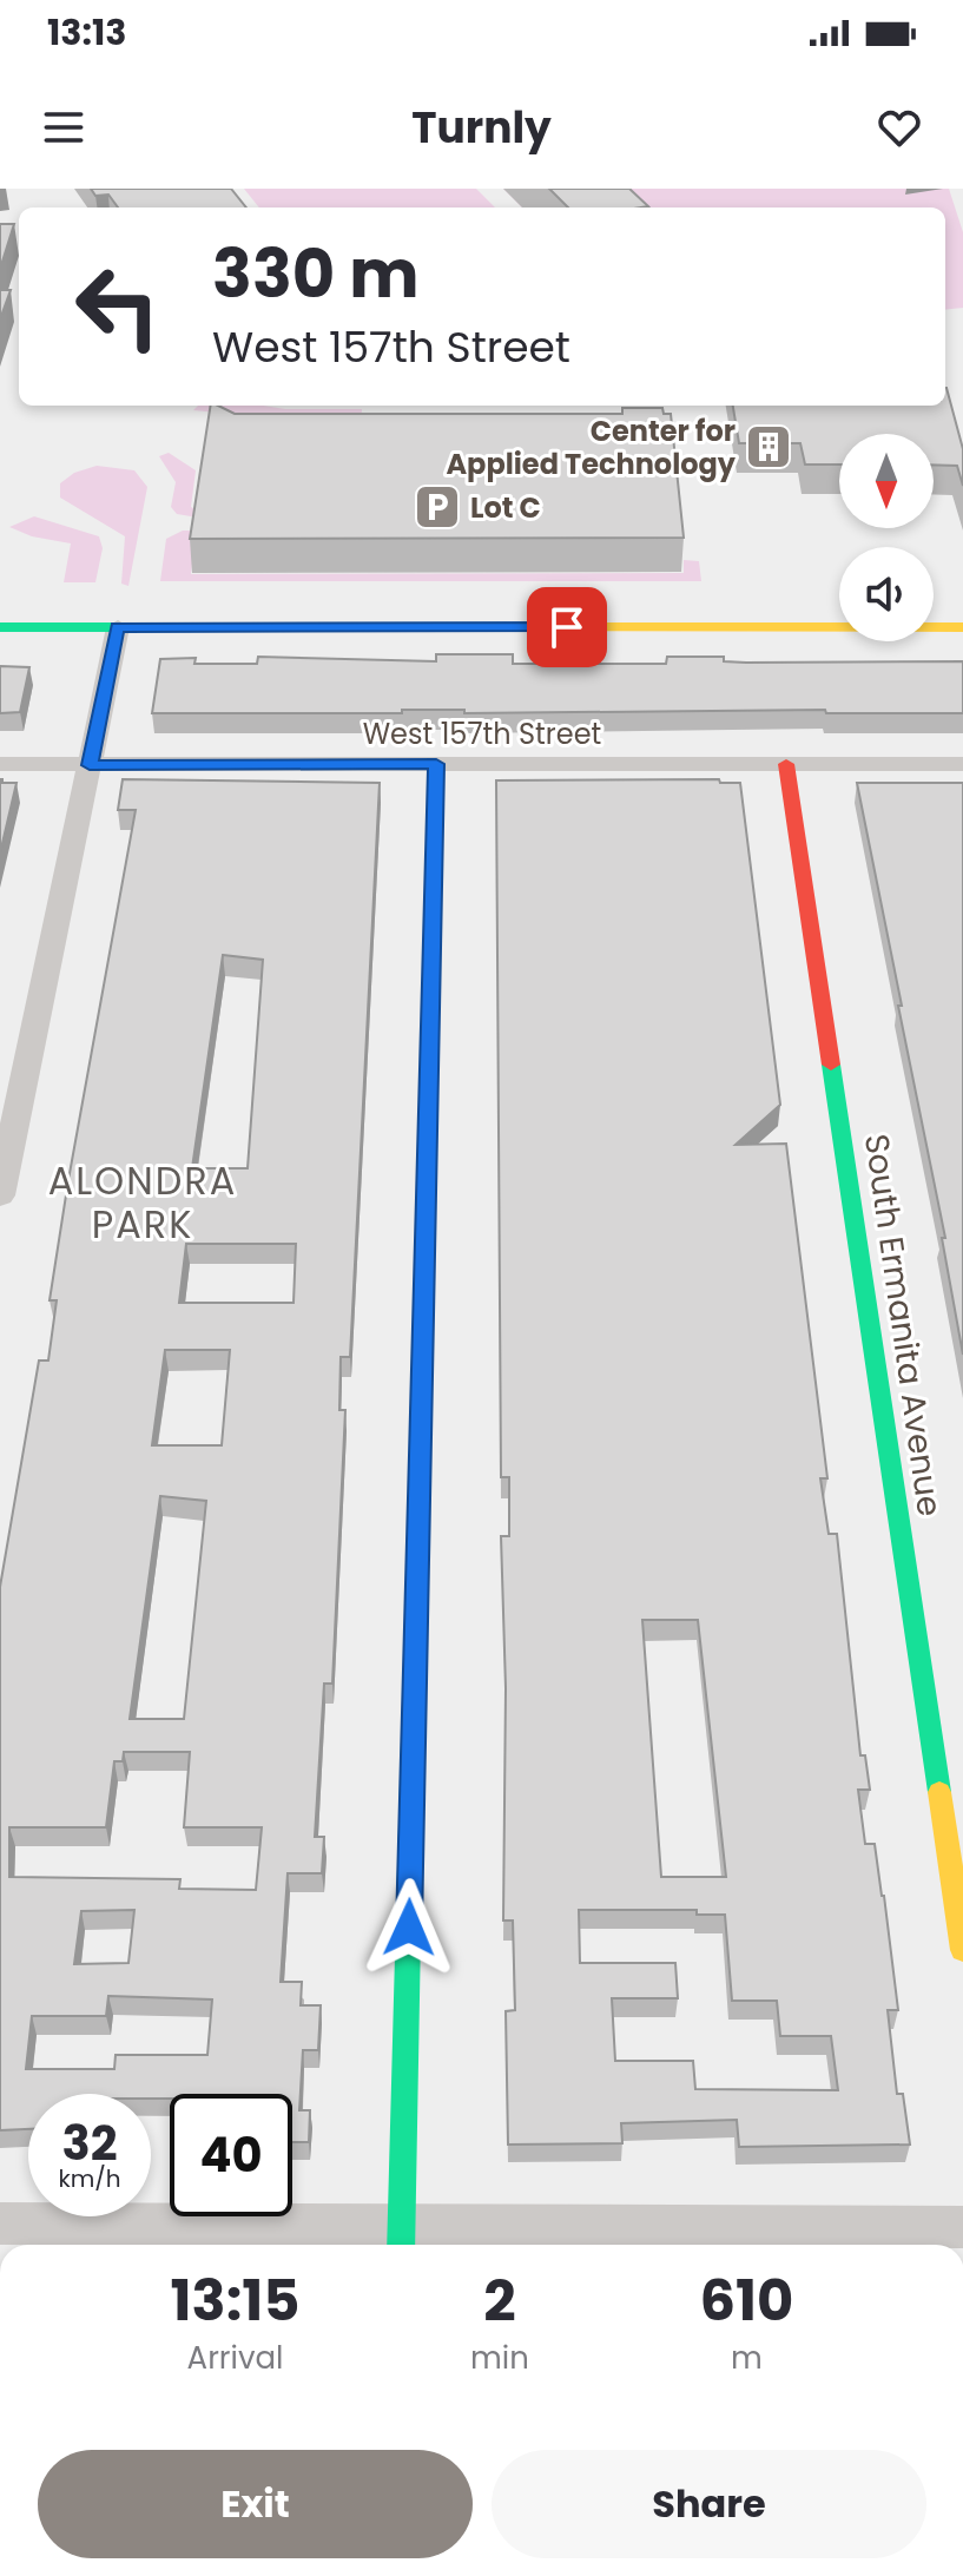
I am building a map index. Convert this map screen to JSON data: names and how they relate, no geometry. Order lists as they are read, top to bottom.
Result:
{
  "streets": {
    "street": ["West 157th Street", "South Ermanita Avenue"]
  },
  "crossings": [
    ["West 157th Street", "South Ermanita Avenue"]
  ],
  "districts": ["ALONDRA PARK"],
  "places": {
    "building": ["Center for Applied Technology"],
    "parking": ["Lot C"]
  },
  "north": "bottom",
  "page": {
    "status": "13:13",
    "header": "Turnly",
    "turn": ["330 m", "West 157th Street"],
    "speed": "32 km/h",
    "limit": "40",
    "eta": [
      "13:15",
      "Arrival",
      "2",
      "min",
      "610",
      "m"
    ],
    "buttons": ["Exit", "Share"]
  }
}
